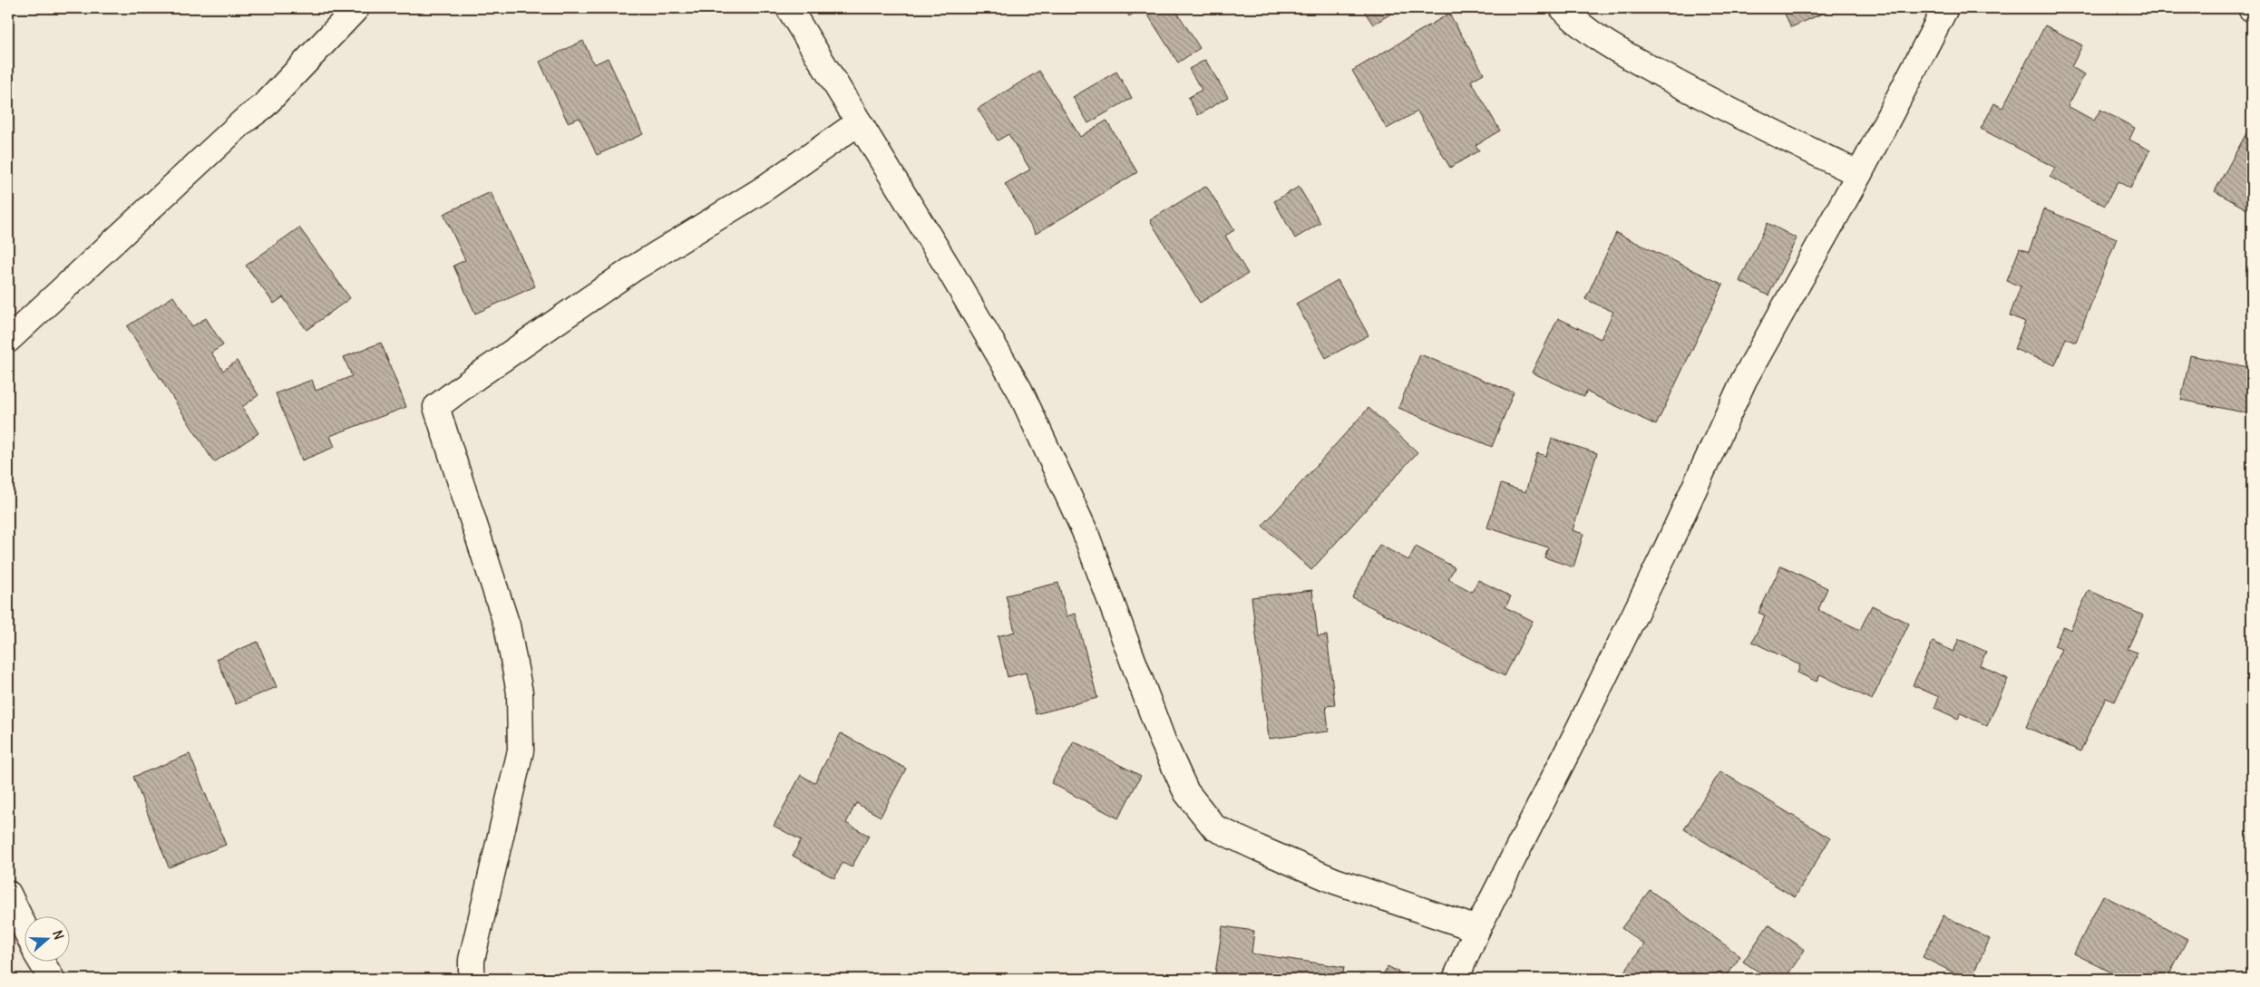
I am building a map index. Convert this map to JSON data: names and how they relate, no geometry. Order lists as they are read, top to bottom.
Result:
{
  "north": "right"
}
